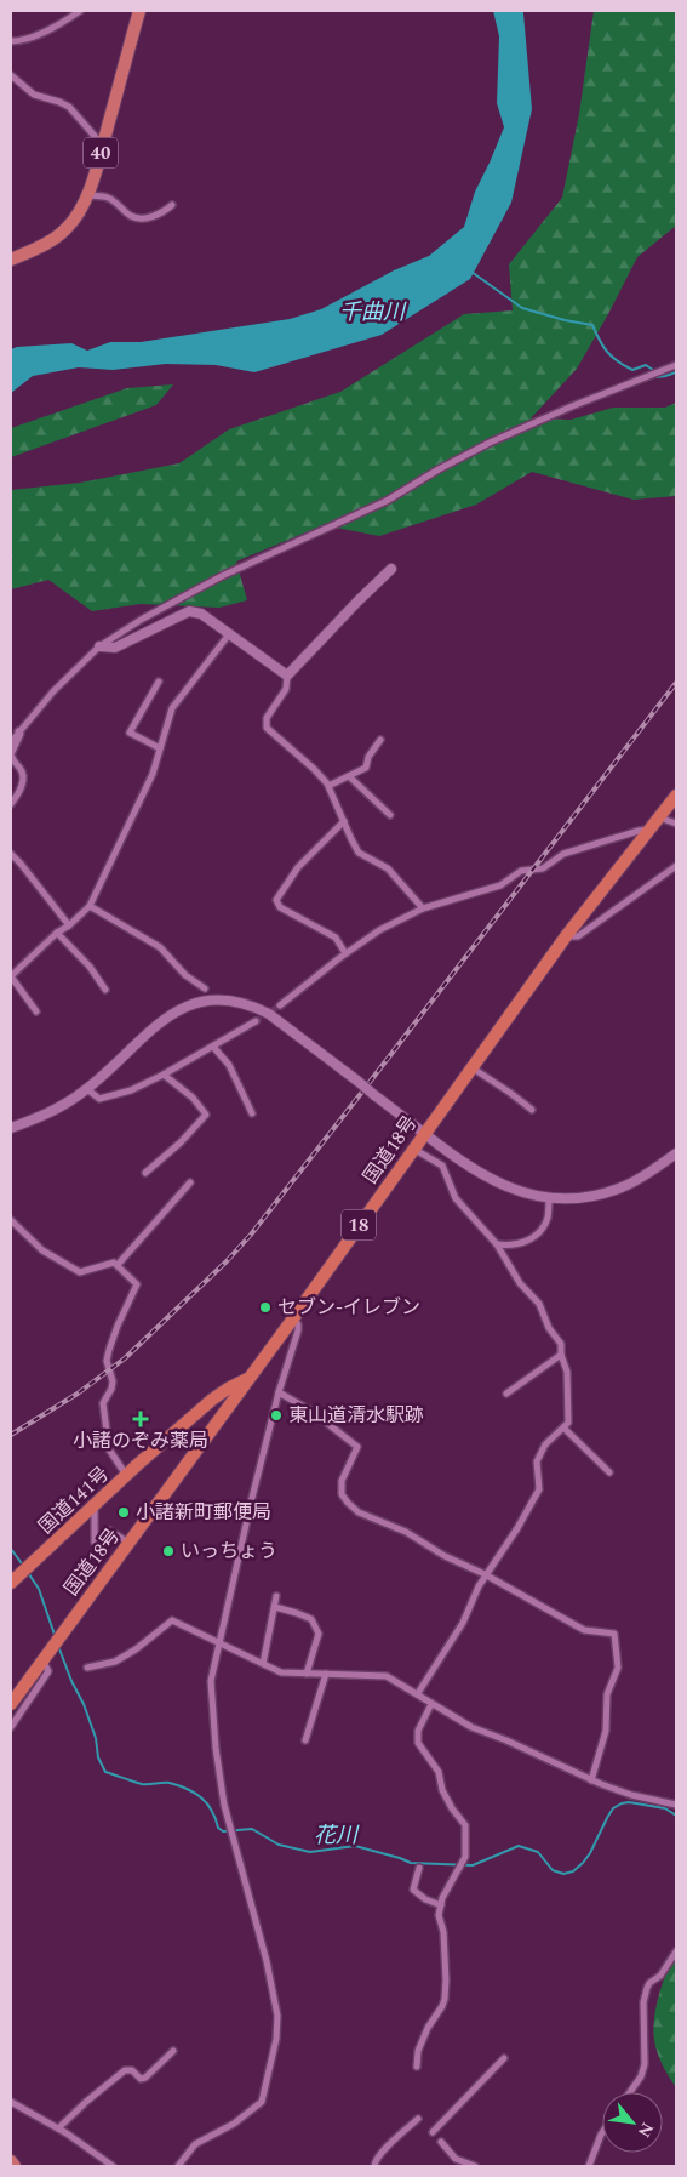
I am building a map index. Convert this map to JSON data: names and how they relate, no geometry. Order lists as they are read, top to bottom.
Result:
{
  "streets": {
    "highway": ["国道18号", "18", "国道141号"],
    "main road": ["40"]
  },
  "crossings": [
    ["国道18号", "国道141号"]
  ],
  "water": ["千曲川", "花川"],
  "places": {
    "other": [
      "セブン-イレブン",
      "東山道清水駅跡",
      "小諸新町郵便局",
      "いっちょう"
    ],
    "health": ["小諸のぞみ薬局"]
  },
  "north": "bottom right"
}
